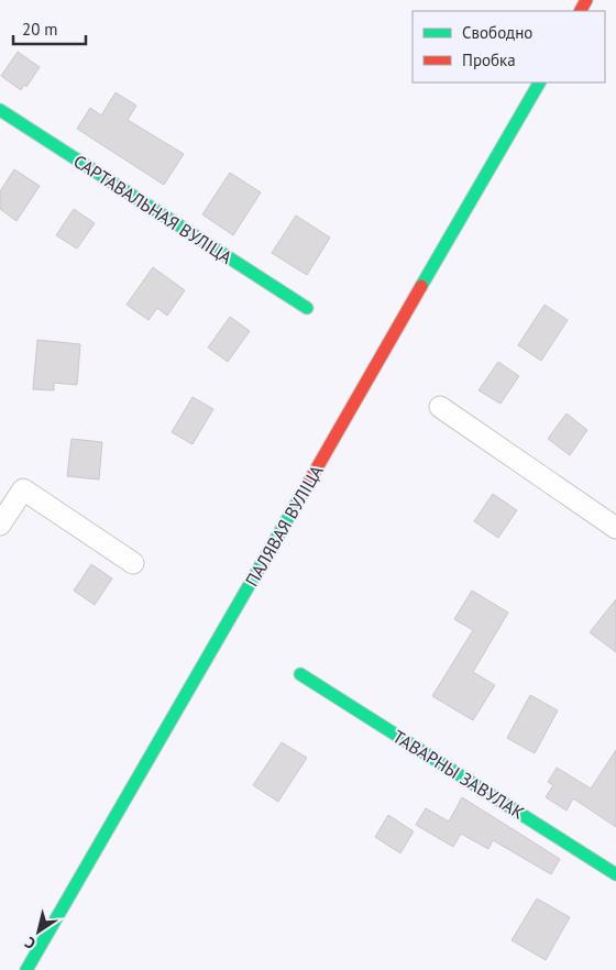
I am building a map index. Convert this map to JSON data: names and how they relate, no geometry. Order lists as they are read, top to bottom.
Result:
{
  "streets": {
    "main road": ["САРТАВАЛЬНАЯ ВУЛІЦА", "ПАЛЯВАЯ ВУЛІЦА", "ТАВАРНЫ ЗАВУЛАК"]
  },
  "legend": ["Свободно", "Пробка"],
  "scale_bar": "20 m",
  "north": "bottom left"
}
